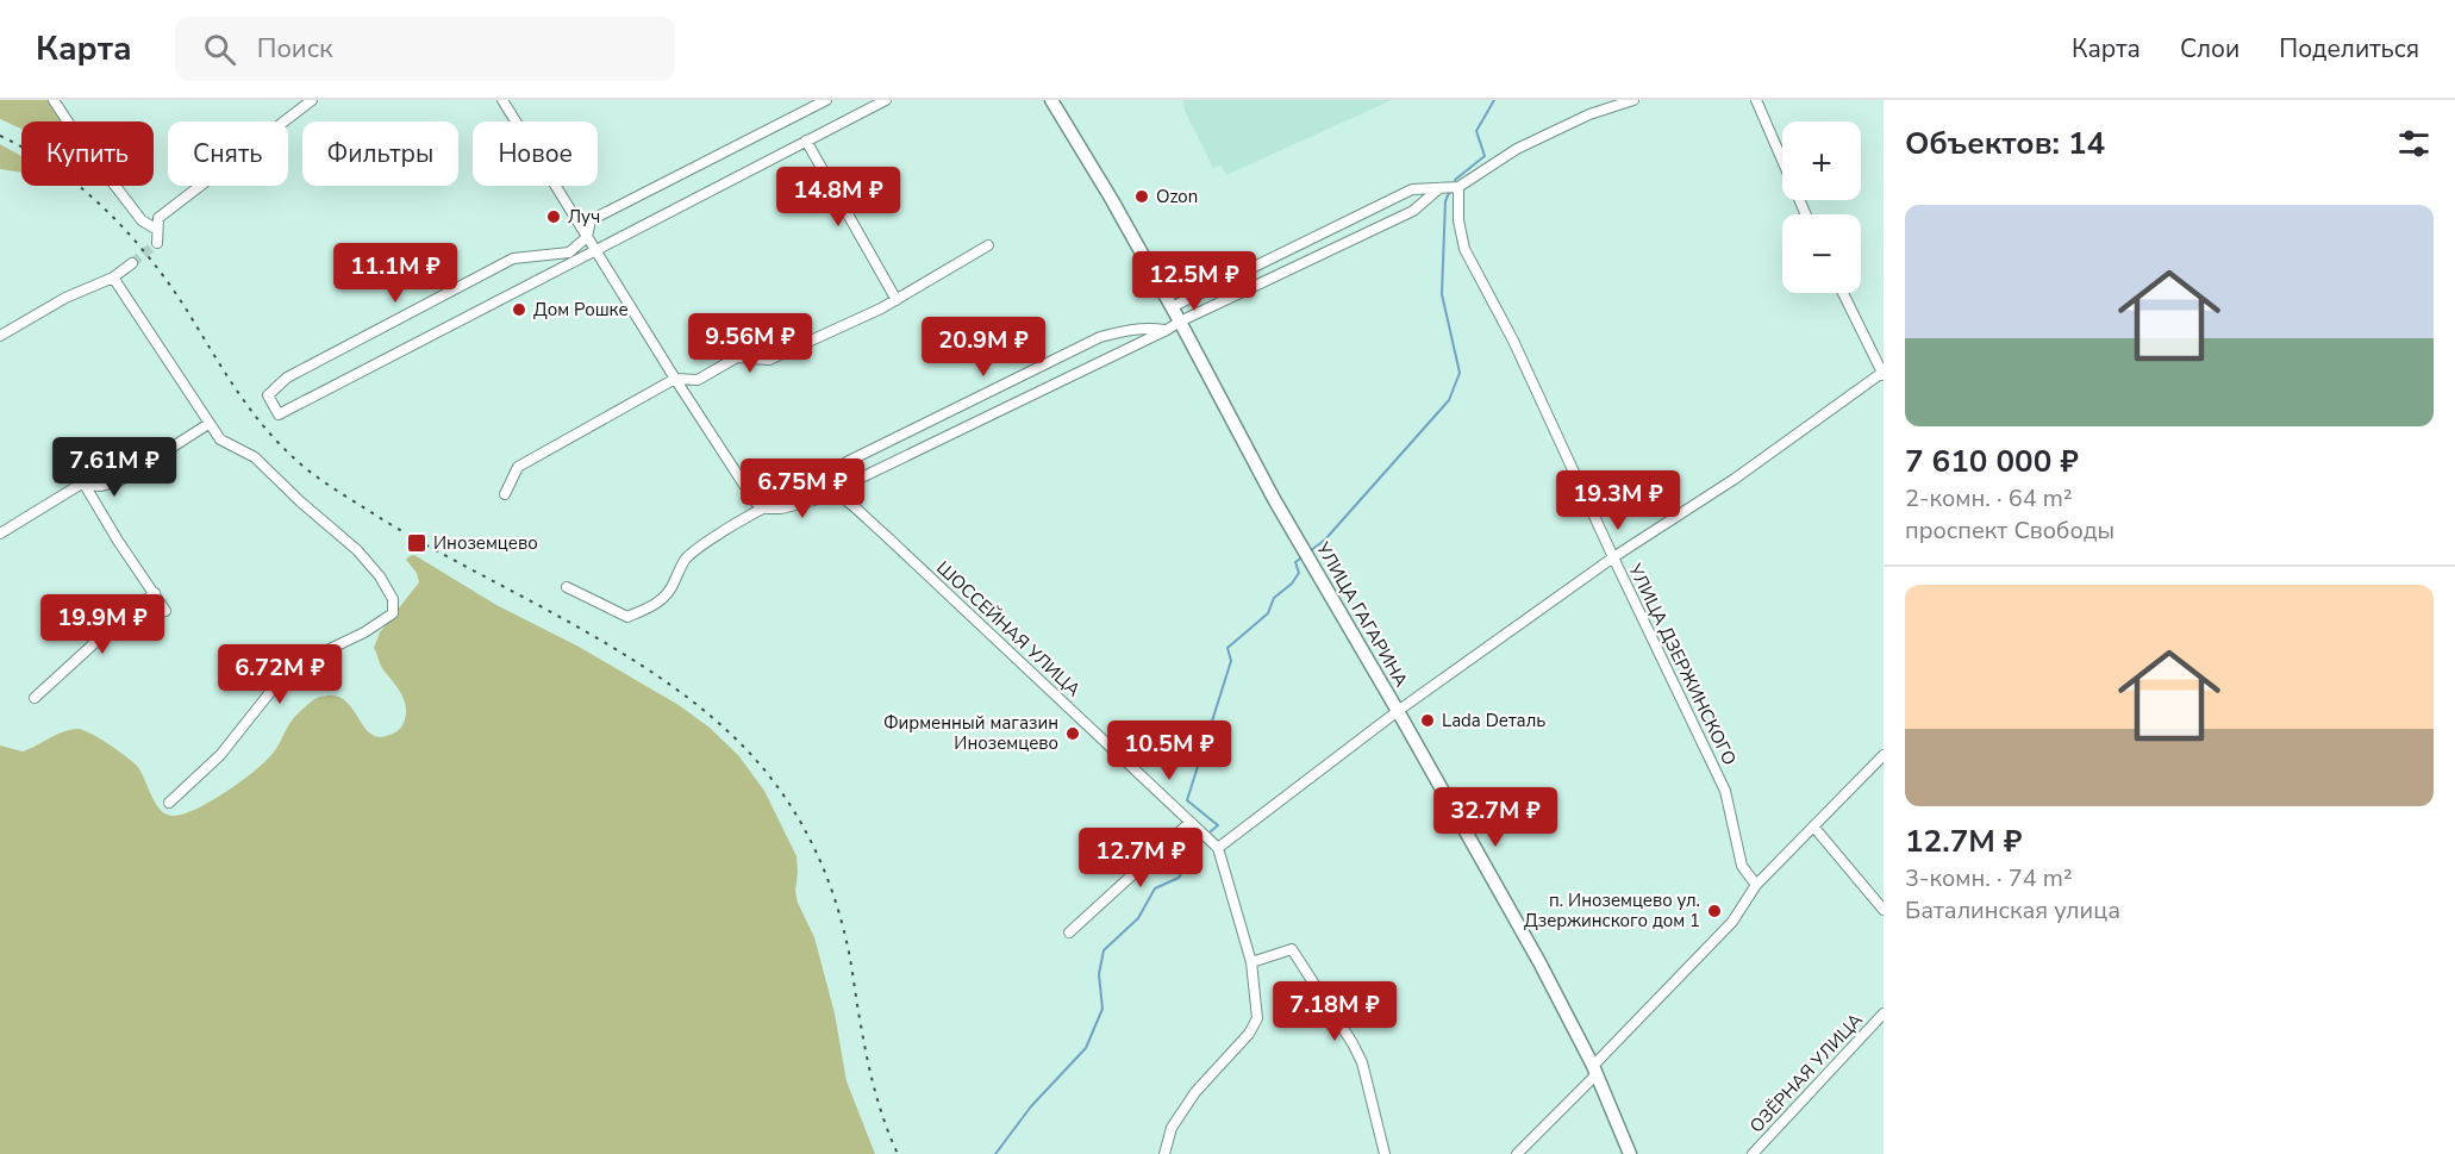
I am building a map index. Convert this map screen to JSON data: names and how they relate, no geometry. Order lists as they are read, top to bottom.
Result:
{
  "streets": {
    "main road": ["УЛИЦА ГАГАРИНА"],
    "street": ["ШОССЕЙНАЯ УЛИЦА", "УЛИЦА ДЗЕРЖИНСКОГО", "ОЗЁРНАЯ УЛИЦА"]
  },
  "places": {
    "other": [
      "Ozon",
      "Луч",
      "Дом Рошке",
      "Lada Dеталь",
      "Фирменный магазин Иноземцево",
      "п. Иноземцево ул. Дзержинского дом 1"
    ],
    "transit": ["Иноземцево"]
  },
  "page": {
    "header": "Карта",
    "search": "Поиск",
    "nav": ["Карта", "Слои", "Поделиться"],
    "heading": "Объектов: 14",
    "map_buttons": ["+", "−"],
    "chip": [
      "Купить",
      "Снять",
      "Фильтры",
      "Новое"
    ],
    "price": [
      "14.8M ₽",
      "11.1M ₽",
      "12.5M ₽",
      "9.56M ₽",
      "20.9M ₽",
      "7.61M ₽",
      "6.75M ₽",
      "19.3M ₽",
      "19.9M ₽",
      "6.72M ₽",
      "10.5M ₽",
      "32.7M ₽",
      "12.7M ₽",
      "7.18M ₽"
    ],
    "list": [
      {
        "name": "7 610 000 ₽",
        "note": "2-комн. · 64 m² · проспект Свободы"
      },
      {
        "name": "12.7M ₽",
        "note": "3-комн. · 74 m² · Баталинская улица"
      }
    ]
  }
}
